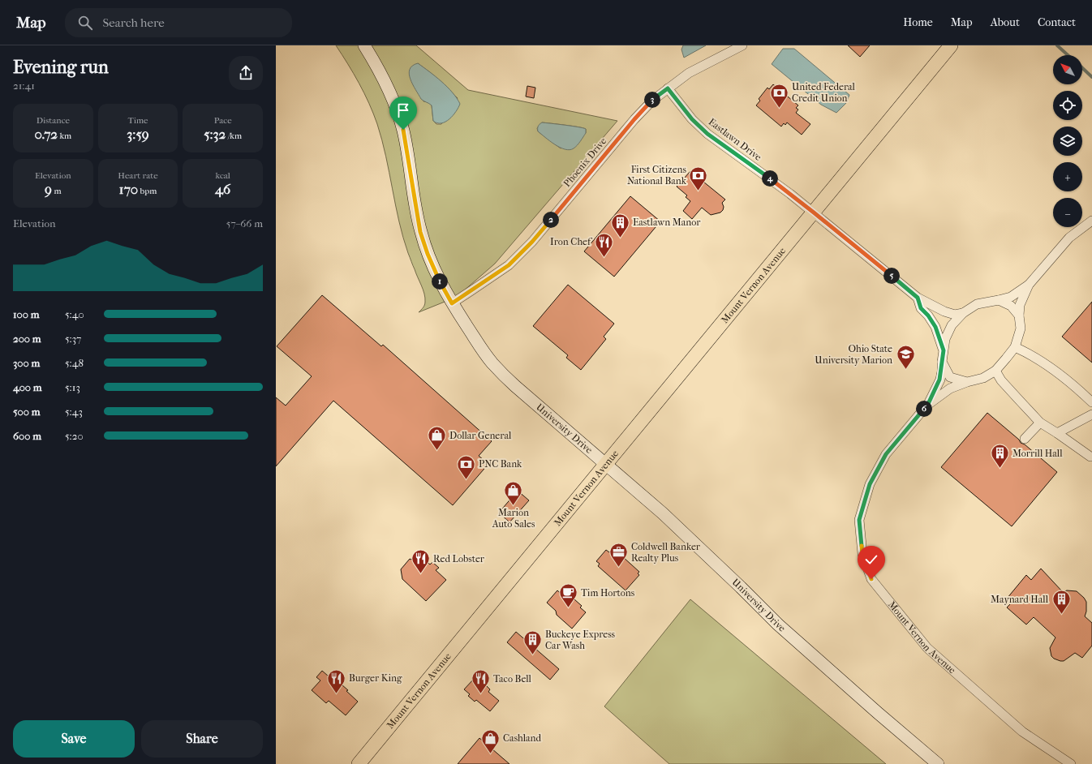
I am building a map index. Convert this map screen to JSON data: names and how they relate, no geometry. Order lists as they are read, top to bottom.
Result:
{
  "streets": {
    "main road": ["Mount Vernon Avenue"],
    "street": ["Eastlawn Drive", "Phoenix Drive", "University Drive"]
  },
  "crossings": [
    ["Eastlawn Drive", "Phoenix Drive"],
    ["Eastlawn Drive", "Mount Vernon Avenue"],
    ["Phoenix Drive", "University Drive"],
    ["Mount Vernon Avenue", "University Drive"]
  ],
  "places": {
    "bank": ["United Federal Credit Union", "First Citizens National Bank", "PNC Bank"],
    "building": [
      "Eastlawn Manor",
      "Morrill Hall",
      "Maynard Hall",
      "Buckeye Express Car Wash"
    ],
    "restaurant": [
      "Iron Chef",
      "Red Lobster",
      "Burger King",
      "Taco Bell"
    ],
    "school or university": ["Ohio State University Marion"],
    "shop": ["Dollar General", "Marion Auto Sales", "Cashland"],
    "office": ["Coldwell Banker Realty Plus"],
    "cafe": ["Tim Hortons"]
  },
  "north": "top left",
  "page": {
    "header": "Map",
    "search": "Search here",
    "nav": [
      "Home",
      "Map",
      "About",
      "Contact"
    ],
    "heading": ["Evening run", "21:41"],
    "map_buttons": ["+", "−"],
    "pins": [
      "3",
      "4",
      "2",
      "5",
      "1",
      "6"
    ],
    "stats": [
      ["Distance", "0.72 km"],
      ["Time", "3:59"],
      ["Pace", "5:32 /km"],
      ["Elevation", "9 m"],
      ["Heart rate", "170 bpm"],
      ["kcal", "46"]
    ],
    "chart": ["Elevation", "57–66 m"],
    "list": [
      {
        "name": "100 m",
        "note": "5:40"
      },
      {
        "name": "200 m",
        "note": "5:37"
      },
      {
        "name": "300 m",
        "note": "5:48"
      },
      {
        "name": "400 m",
        "note": "5:13"
      },
      {
        "name": "500 m",
        "note": "5:43"
      },
      {
        "name": "600 m",
        "note": "5:20"
      }
    ],
    "buttons": ["Save", "Share"]
  }
}
